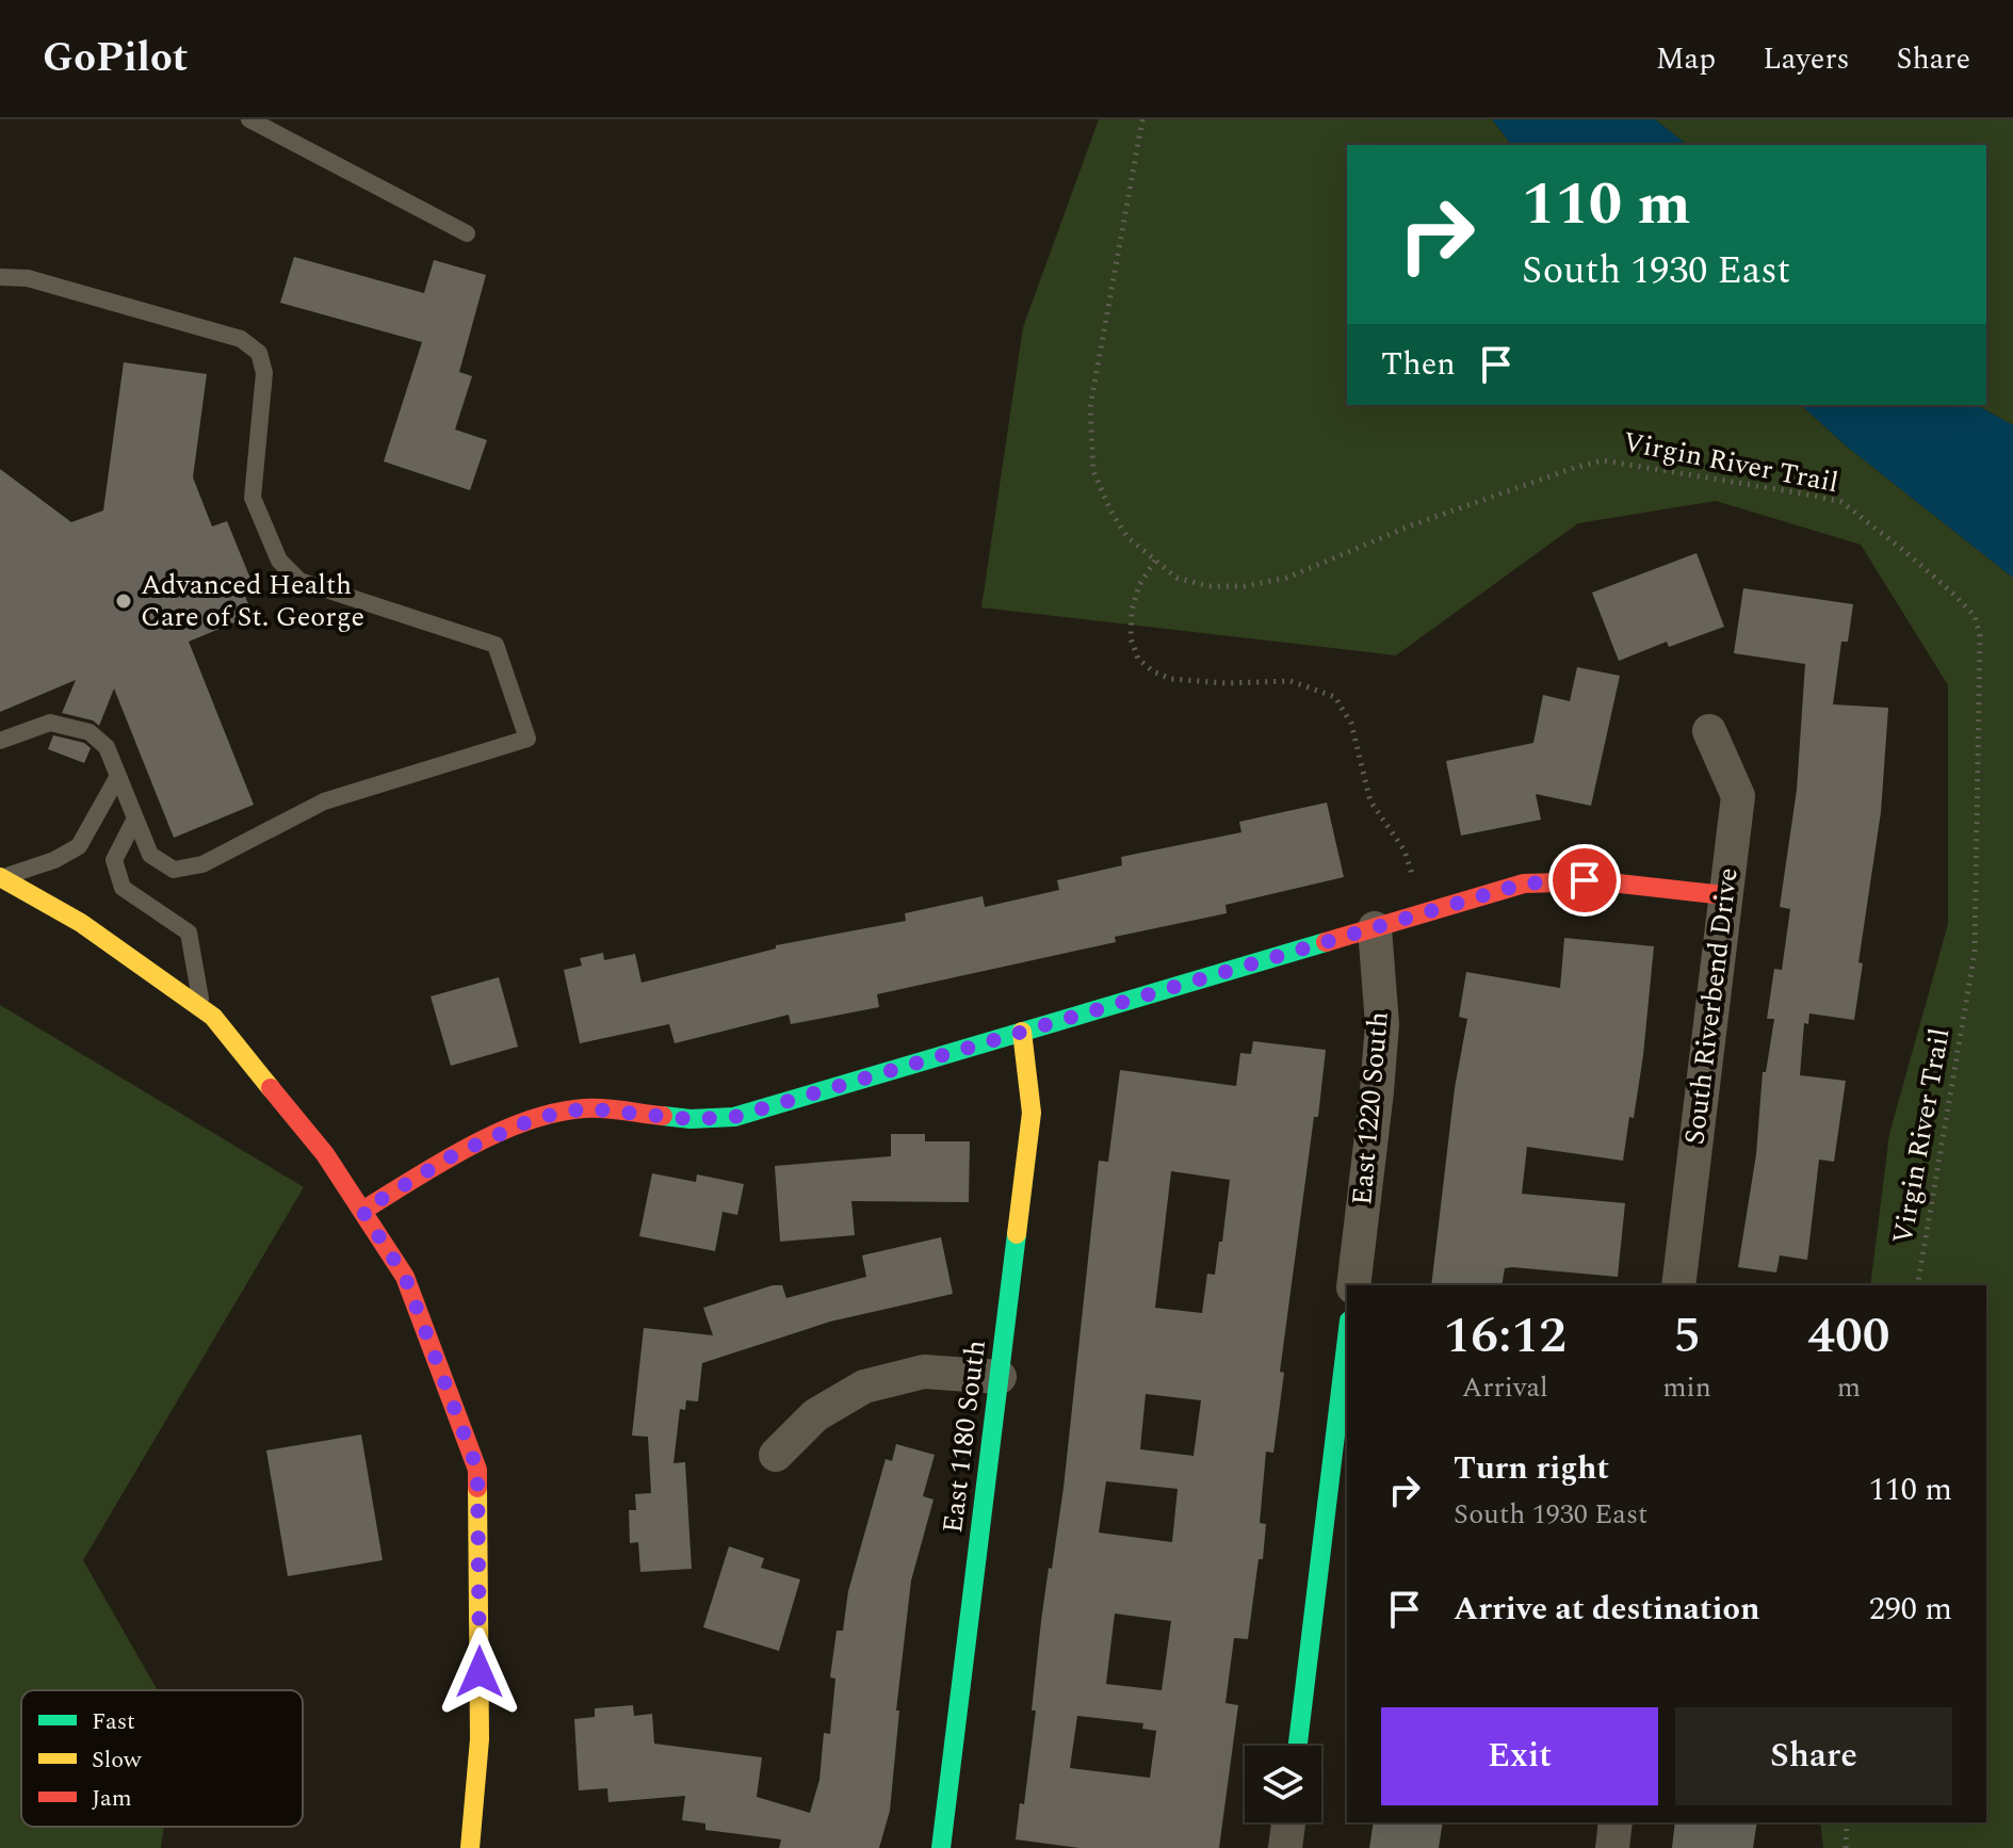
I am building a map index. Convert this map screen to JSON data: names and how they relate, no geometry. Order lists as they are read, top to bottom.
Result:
{
  "streets": {
    "street": ["South Riverbend Drive", "East 1220 South", "East 1180 South"],
    "path": ["Virgin River Trail"]
  },
  "places": ["Advanced Health Care of St. George"],
  "legend": ["Fast", "Slow", "Jam"],
  "page": {
    "header": "GoPilot",
    "nav": ["Map", "Layers", "Share"],
    "turn": ["110 m", "South 1930 East"],
    "then": "Then",
    "eta": [
      "16:12",
      "Arrival",
      "5",
      "min",
      "400",
      "m"
    ],
    "list": [
      {
        "name": "Turn right",
        "note": "South 1930 East",
        "value": "110 m"
      },
      {
        "name": "Arrive at destination",
        "value": "290 m"
      }
    ],
    "buttons": ["Exit", "Share"]
  }
}
